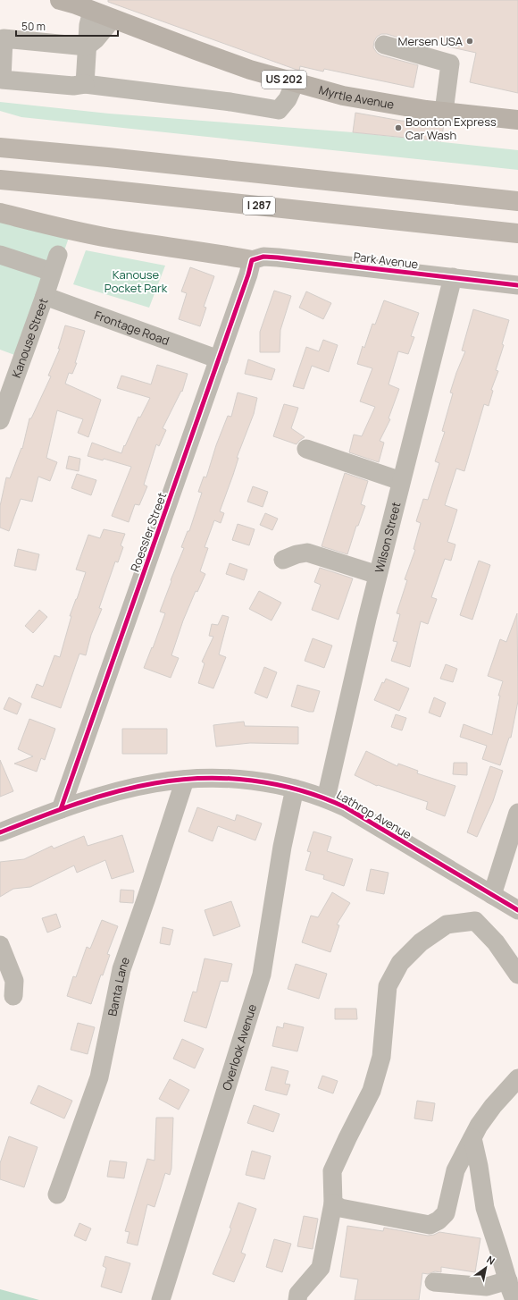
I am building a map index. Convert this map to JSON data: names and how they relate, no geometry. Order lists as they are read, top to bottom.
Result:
{
  "streets": {
    "highway": ["I 287"],
    "main road": ["US 202", "Myrtle Avenue"],
    "street": [
      "Park Avenue",
      "Frontage Road",
      "Kanouse Street",
      "Roessler Street",
      "Wilson Street",
      "Lathrop Avenue",
      "Banta Lane",
      "Overlook Avenue"
    ]
  },
  "crossings": [
    ["Park Avenue", "Roessler Street"],
    ["Park Avenue", "Wilson Street"],
    ["Frontage Road", "Kanouse Street"],
    ["Frontage Road", "Roessler Street"],
    ["Roessler Street", "Lathrop Avenue"],
    ["Wilson Street", "Lathrop Avenue"],
    ["Lathrop Avenue", "Banta Lane"],
    ["Lathrop Avenue", "Overlook Avenue"]
  ],
  "parks": ["Kanouse Pocket Park"],
  "places": ["Mersen USA", "Boonton Express Car Wash"],
  "scale_bar": "50 m",
  "north": "top right"
}
